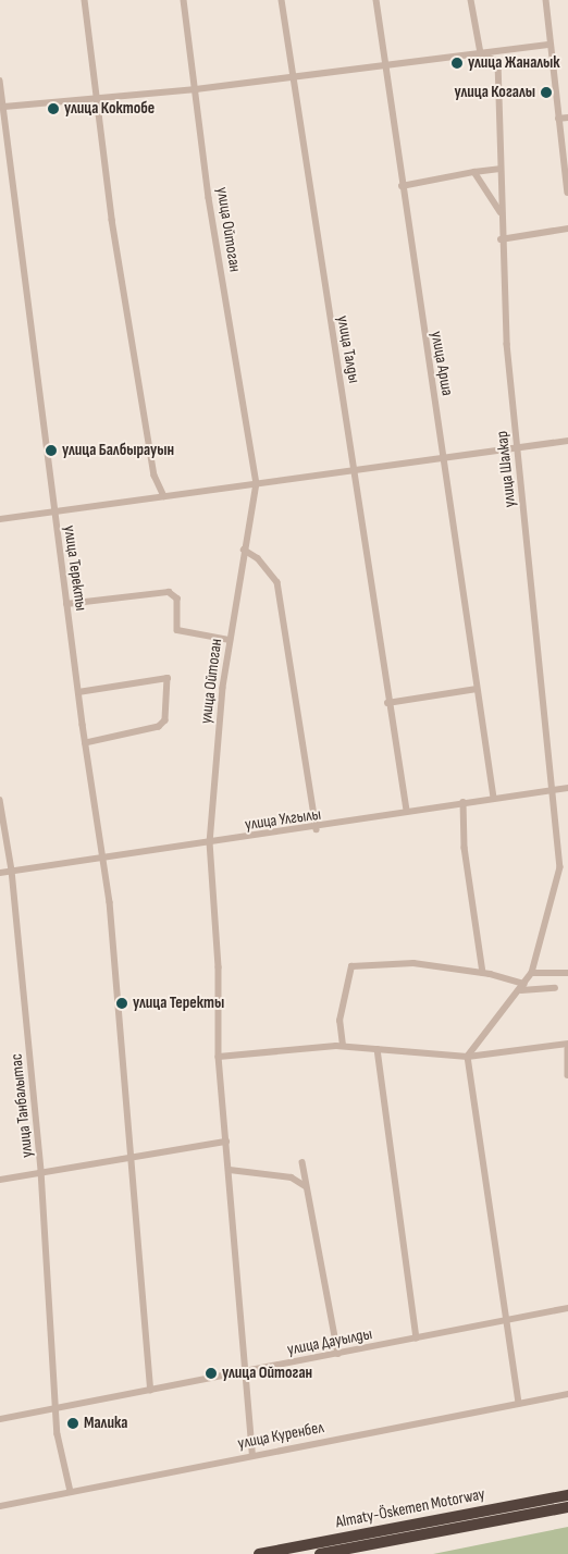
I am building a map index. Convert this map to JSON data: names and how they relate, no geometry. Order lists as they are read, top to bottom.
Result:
{
  "streets": {
    "highway": ["Almaty-Öskemen Motorway"],
    "street": [
      "улица Ойтоган",
      "улица Талды",
      "улица Арша",
      "улица Шалкар",
      "улица Теректы",
      "улица Улгылы",
      "улица Танбалытас",
      "улица Дауылды",
      "улица Куренбел"
    ]
  },
  "crossings": [
    ["улица Ойтоган", "улица Улгылы"],
    ["улица Ойтоган", "улица Дауылды"],
    ["улица Ойтоган", "улица Куренбел"],
    ["улица Талды", "улица Улгылы"],
    ["улица Арша", "улица Улгылы"],
    ["улица Шалкар", "улица Улгылы"],
    ["улица Теректы", "улица Улгылы"],
    ["улица Теректы", "улица Дауылды"],
    ["улица Улгылы", "улица Танбалытас"],
    ["улица Танбалытас", "улица Дауылды"],
    ["улица Танбалытас", "улица Куренбел"]
  ],
  "places": [
    "улица Жаналык",
    "улица Когалы",
    "улица Коктобе",
    "улица Балбырауын",
    "улица Теректы",
    "улица Ойтоган",
    "Малика"
  ]
}
